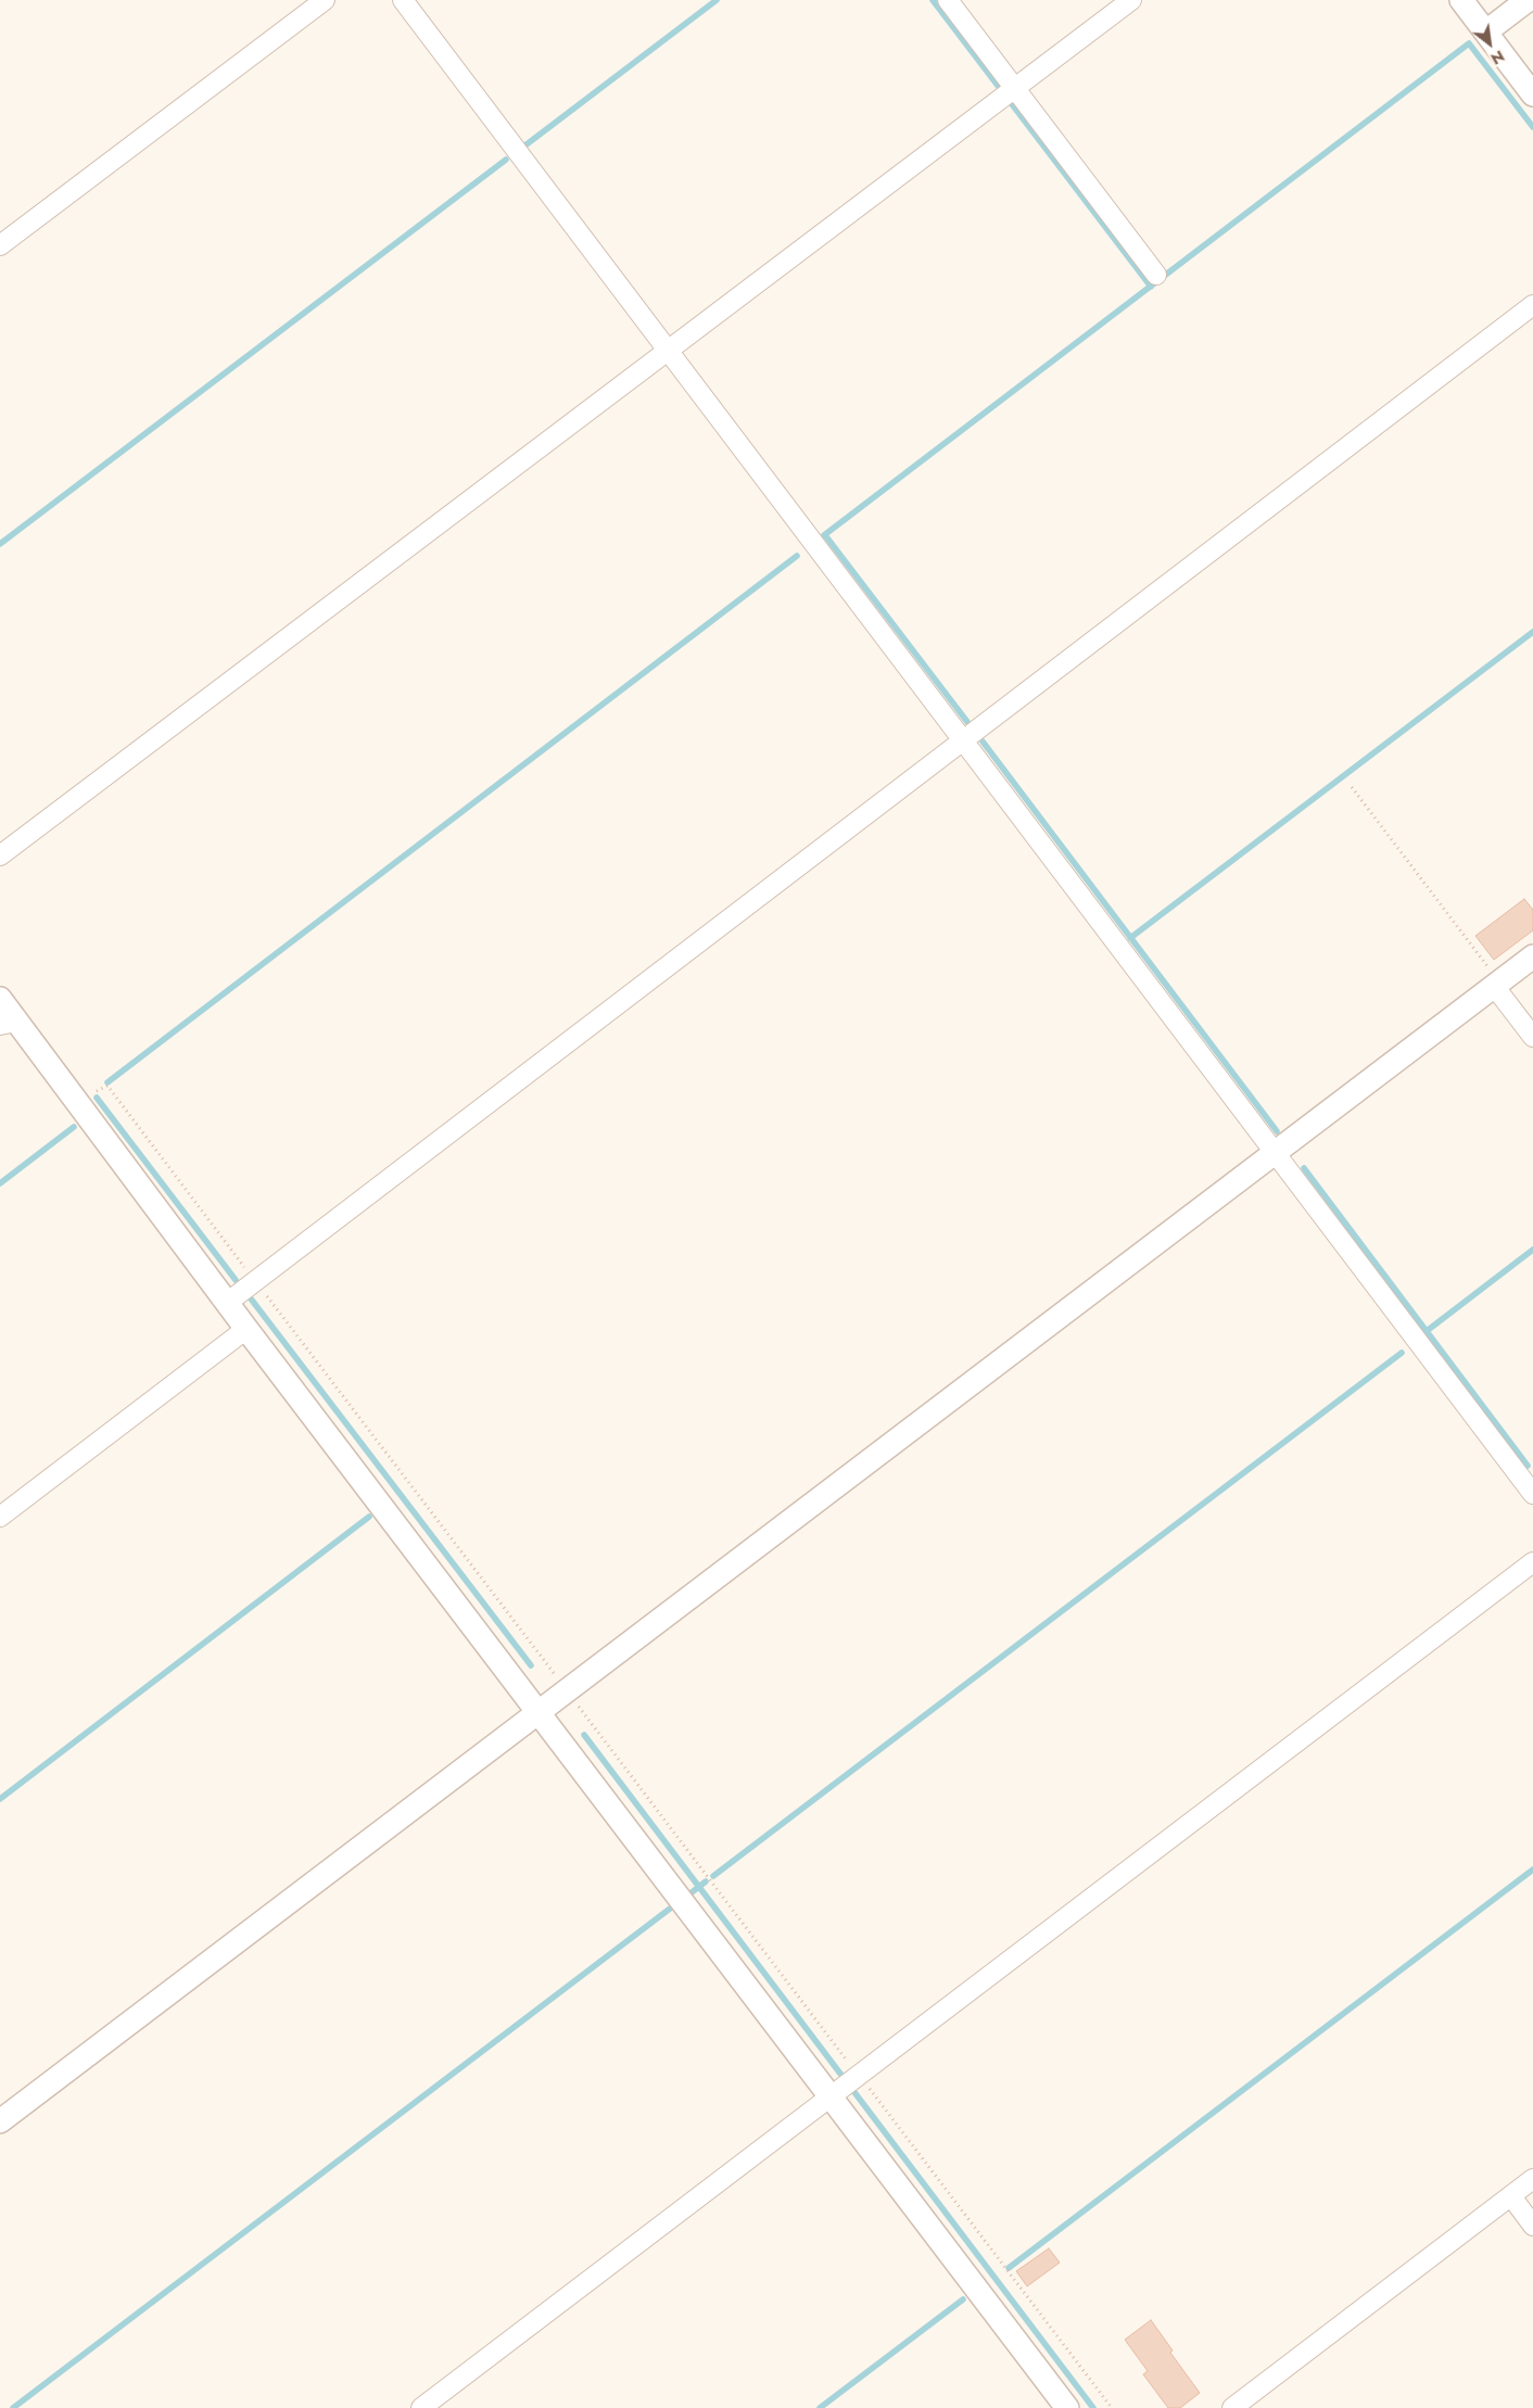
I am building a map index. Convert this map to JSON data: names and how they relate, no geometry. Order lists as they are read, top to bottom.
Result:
{
  "north": "bottom right"
}
